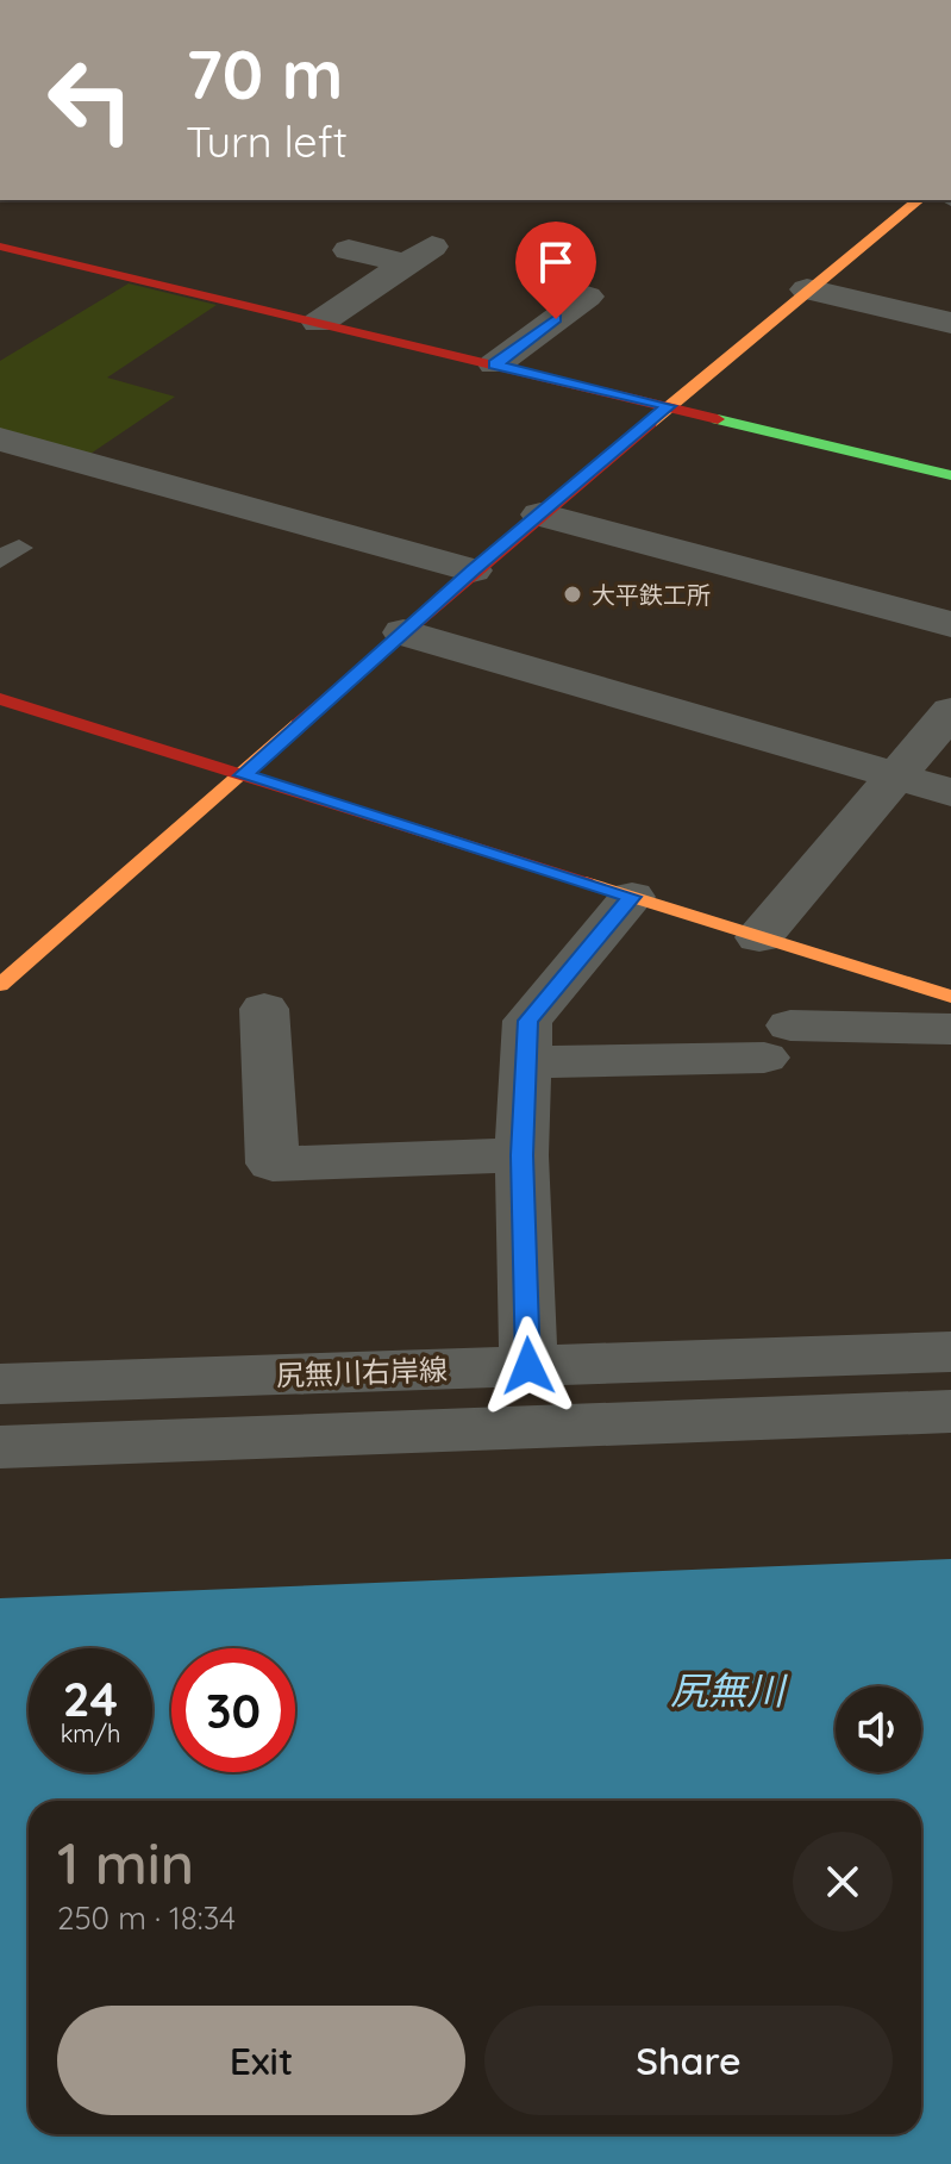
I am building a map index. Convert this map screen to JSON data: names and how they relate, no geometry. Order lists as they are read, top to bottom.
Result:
{
  "streets": {
    "street": ["尻無川右岸線"]
  },
  "water": ["尻無川"],
  "places": ["大平鉄工所"],
  "page": {
    "turn": ["70 m", "Turn left"],
    "speed": "24 km/h",
    "limit": "30",
    "heading": ["1 min", "250 m · 18:34"],
    "buttons": ["Exit", "Share"]
  }
}
